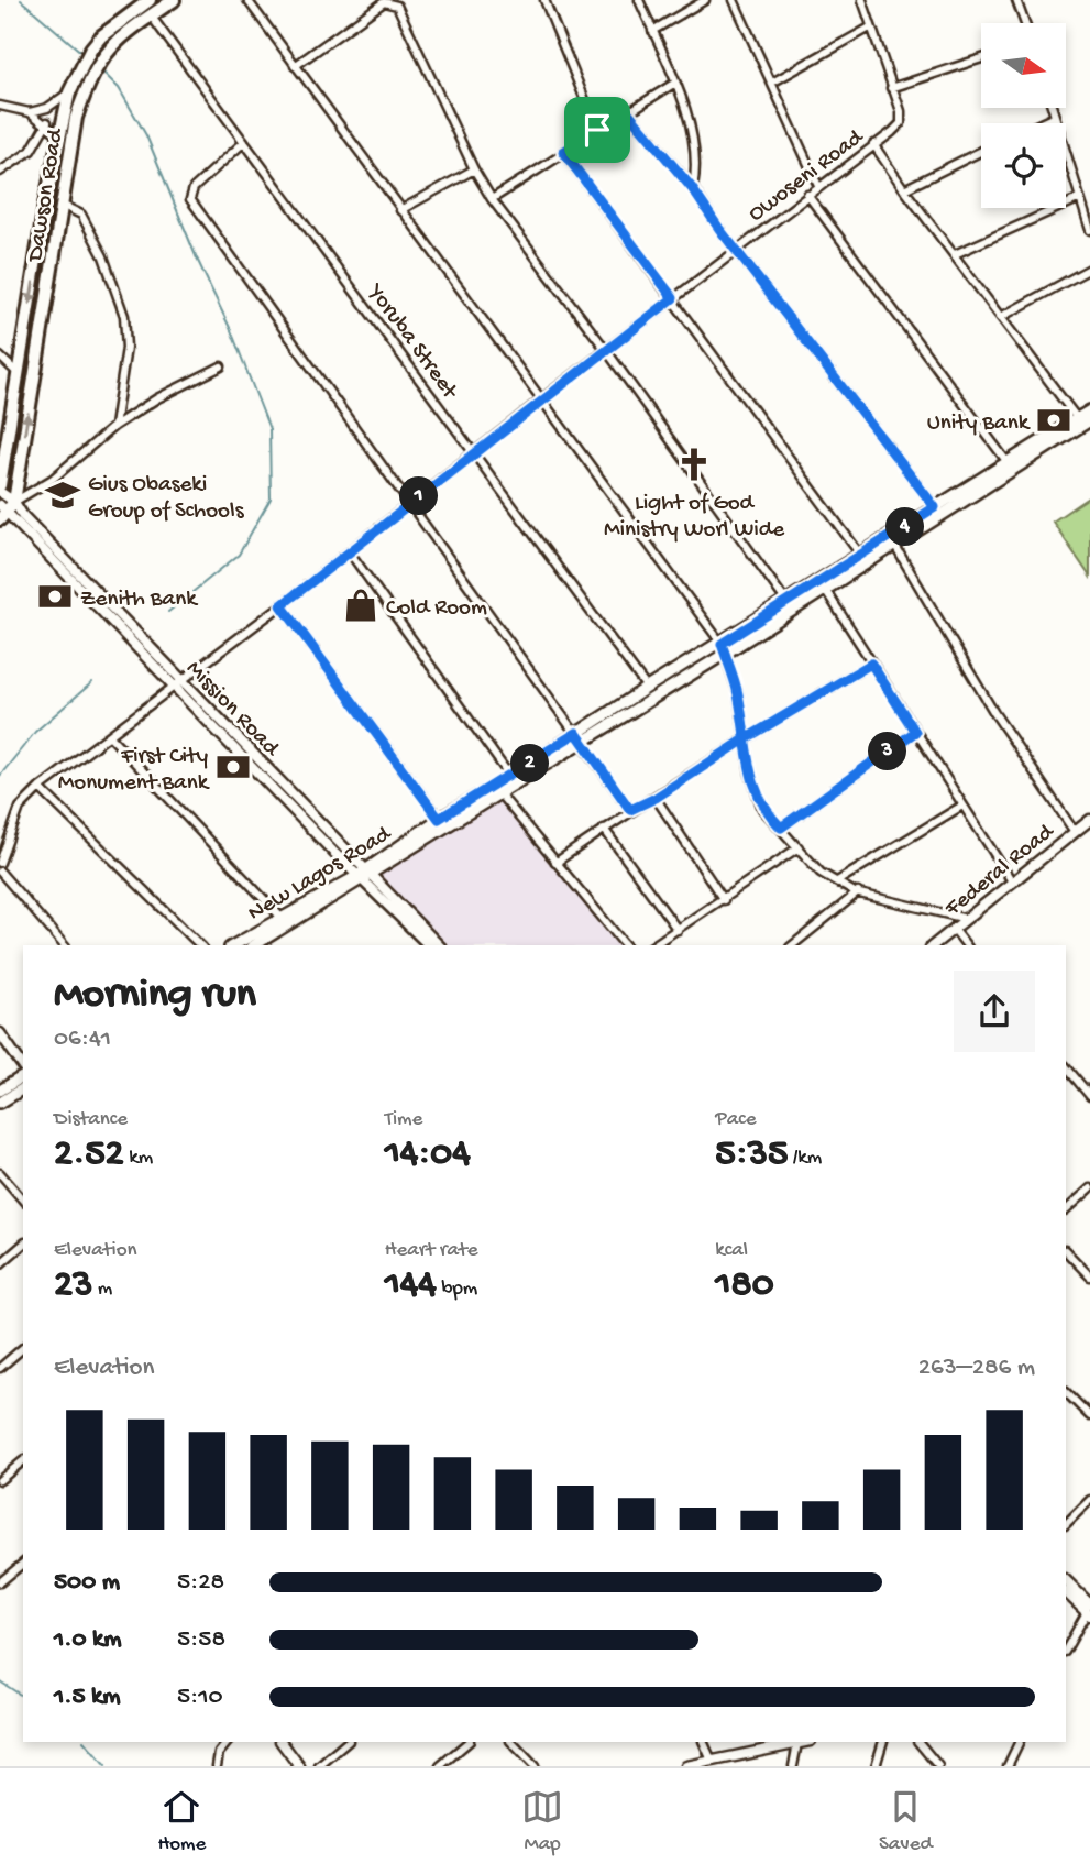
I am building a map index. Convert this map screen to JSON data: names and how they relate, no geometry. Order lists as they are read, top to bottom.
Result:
{
  "streets": {
    "highway": ["Dawson Road"],
    "main road": ["New Lagos Road"],
    "street": [
      "Owoseni Road",
      "Yoruba Street",
      "Mission Road",
      "Federal Road"
    ]
  },
  "crossings": [
    ["Owoseni Road", "Yoruba Street"],
    ["Owoseni Road", "Mission Road"],
    ["Dawson Road", "Yoruba Street"],
    ["Dawson Road", "Mission Road"],
    ["Yoruba Street", "New Lagos Road"],
    ["Mission Road", "New Lagos Road"]
  ],
  "places": {
    "bank": ["Unity Bank", "Zenith Bank", "First City Monument Bank"],
    "church": ["Light of God Ministry Worl Wide"],
    "school or university": ["Gius Obaseki Group of Schools"],
    "shop": ["Cold Room"]
  },
  "north": "right",
  "page": {
    "pins": [
      "1",
      "4",
      "3",
      "2"
    ],
    "heading": ["Morning run", "06:41"],
    "stats": [
      ["Distance", "2.52 km"],
      ["Time", "14:04"],
      ["Pace", "5:35 /km"],
      ["Elevation", "23 m"],
      ["Heart rate", "144 bpm"],
      ["kcal", "180"]
    ],
    "chart": ["Elevation", "263–286 m"],
    "list": [
      {
        "name": "500 m",
        "note": "5:28"
      },
      {
        "name": "1.0 km",
        "note": "5:58"
      },
      {
        "name": "1.5 km",
        "note": "5:10"
      }
    ],
    "tabs": ["Home", "Map", "Saved"]
  }
}
